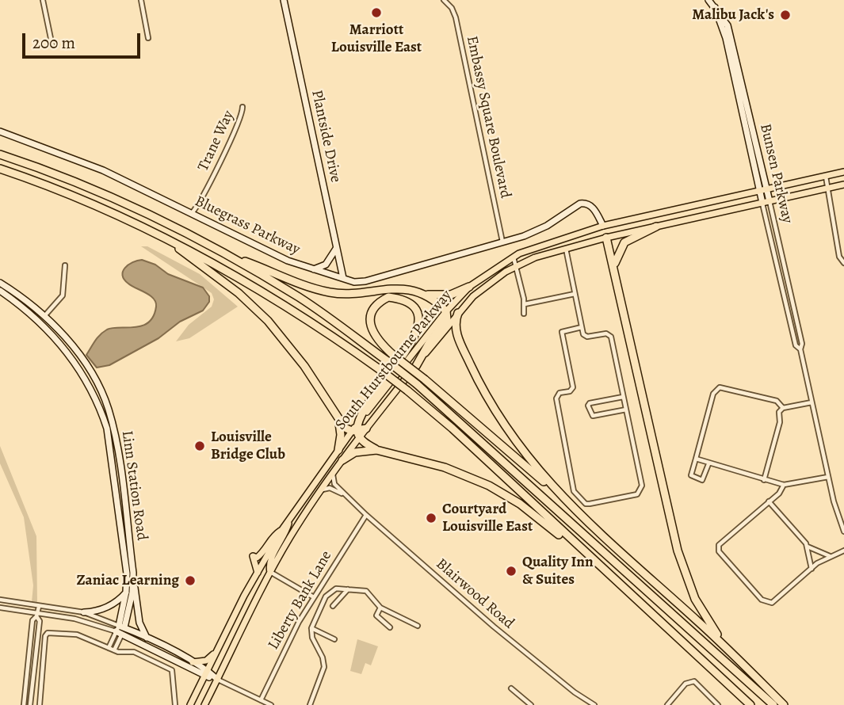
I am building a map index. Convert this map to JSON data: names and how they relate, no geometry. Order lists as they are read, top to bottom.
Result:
{
  "streets": {
    "main road": ["South Hurstbourne Parkway"],
    "street": [
      "Embassy Square Boulevard",
      "Plantside Drive",
      "Trane Way",
      "Bunsen Parkway",
      "Bluegrass Parkway",
      "Linn Station Road",
      "Blairwood Road",
      "Liberty Bank Lane"
    ]
  },
  "crossings": [
    ["Embassy Square Boulevard", "Bluegrass Parkway"],
    ["Plantside Drive", "Bluegrass Parkway"],
    ["Trane Way", "Bluegrass Parkway"],
    ["Bunsen Parkway", "South Hurstbourne Parkway"],
    ["Bluegrass Parkway", "South Hurstbourne Parkway"],
    ["South Hurstbourne Parkway", "Blairwood Road"],
    ["Blairwood Road", "Liberty Bank Lane"]
  ],
  "places": [
    "Marriott Louisville East",
    "Malibu Jack's",
    "Louisville Bridge Club",
    "Courtyard Louisville East",
    "Quality Inn & Suites",
    "Zaniac Learning"
  ],
  "scale_bar": "200 m"
}
